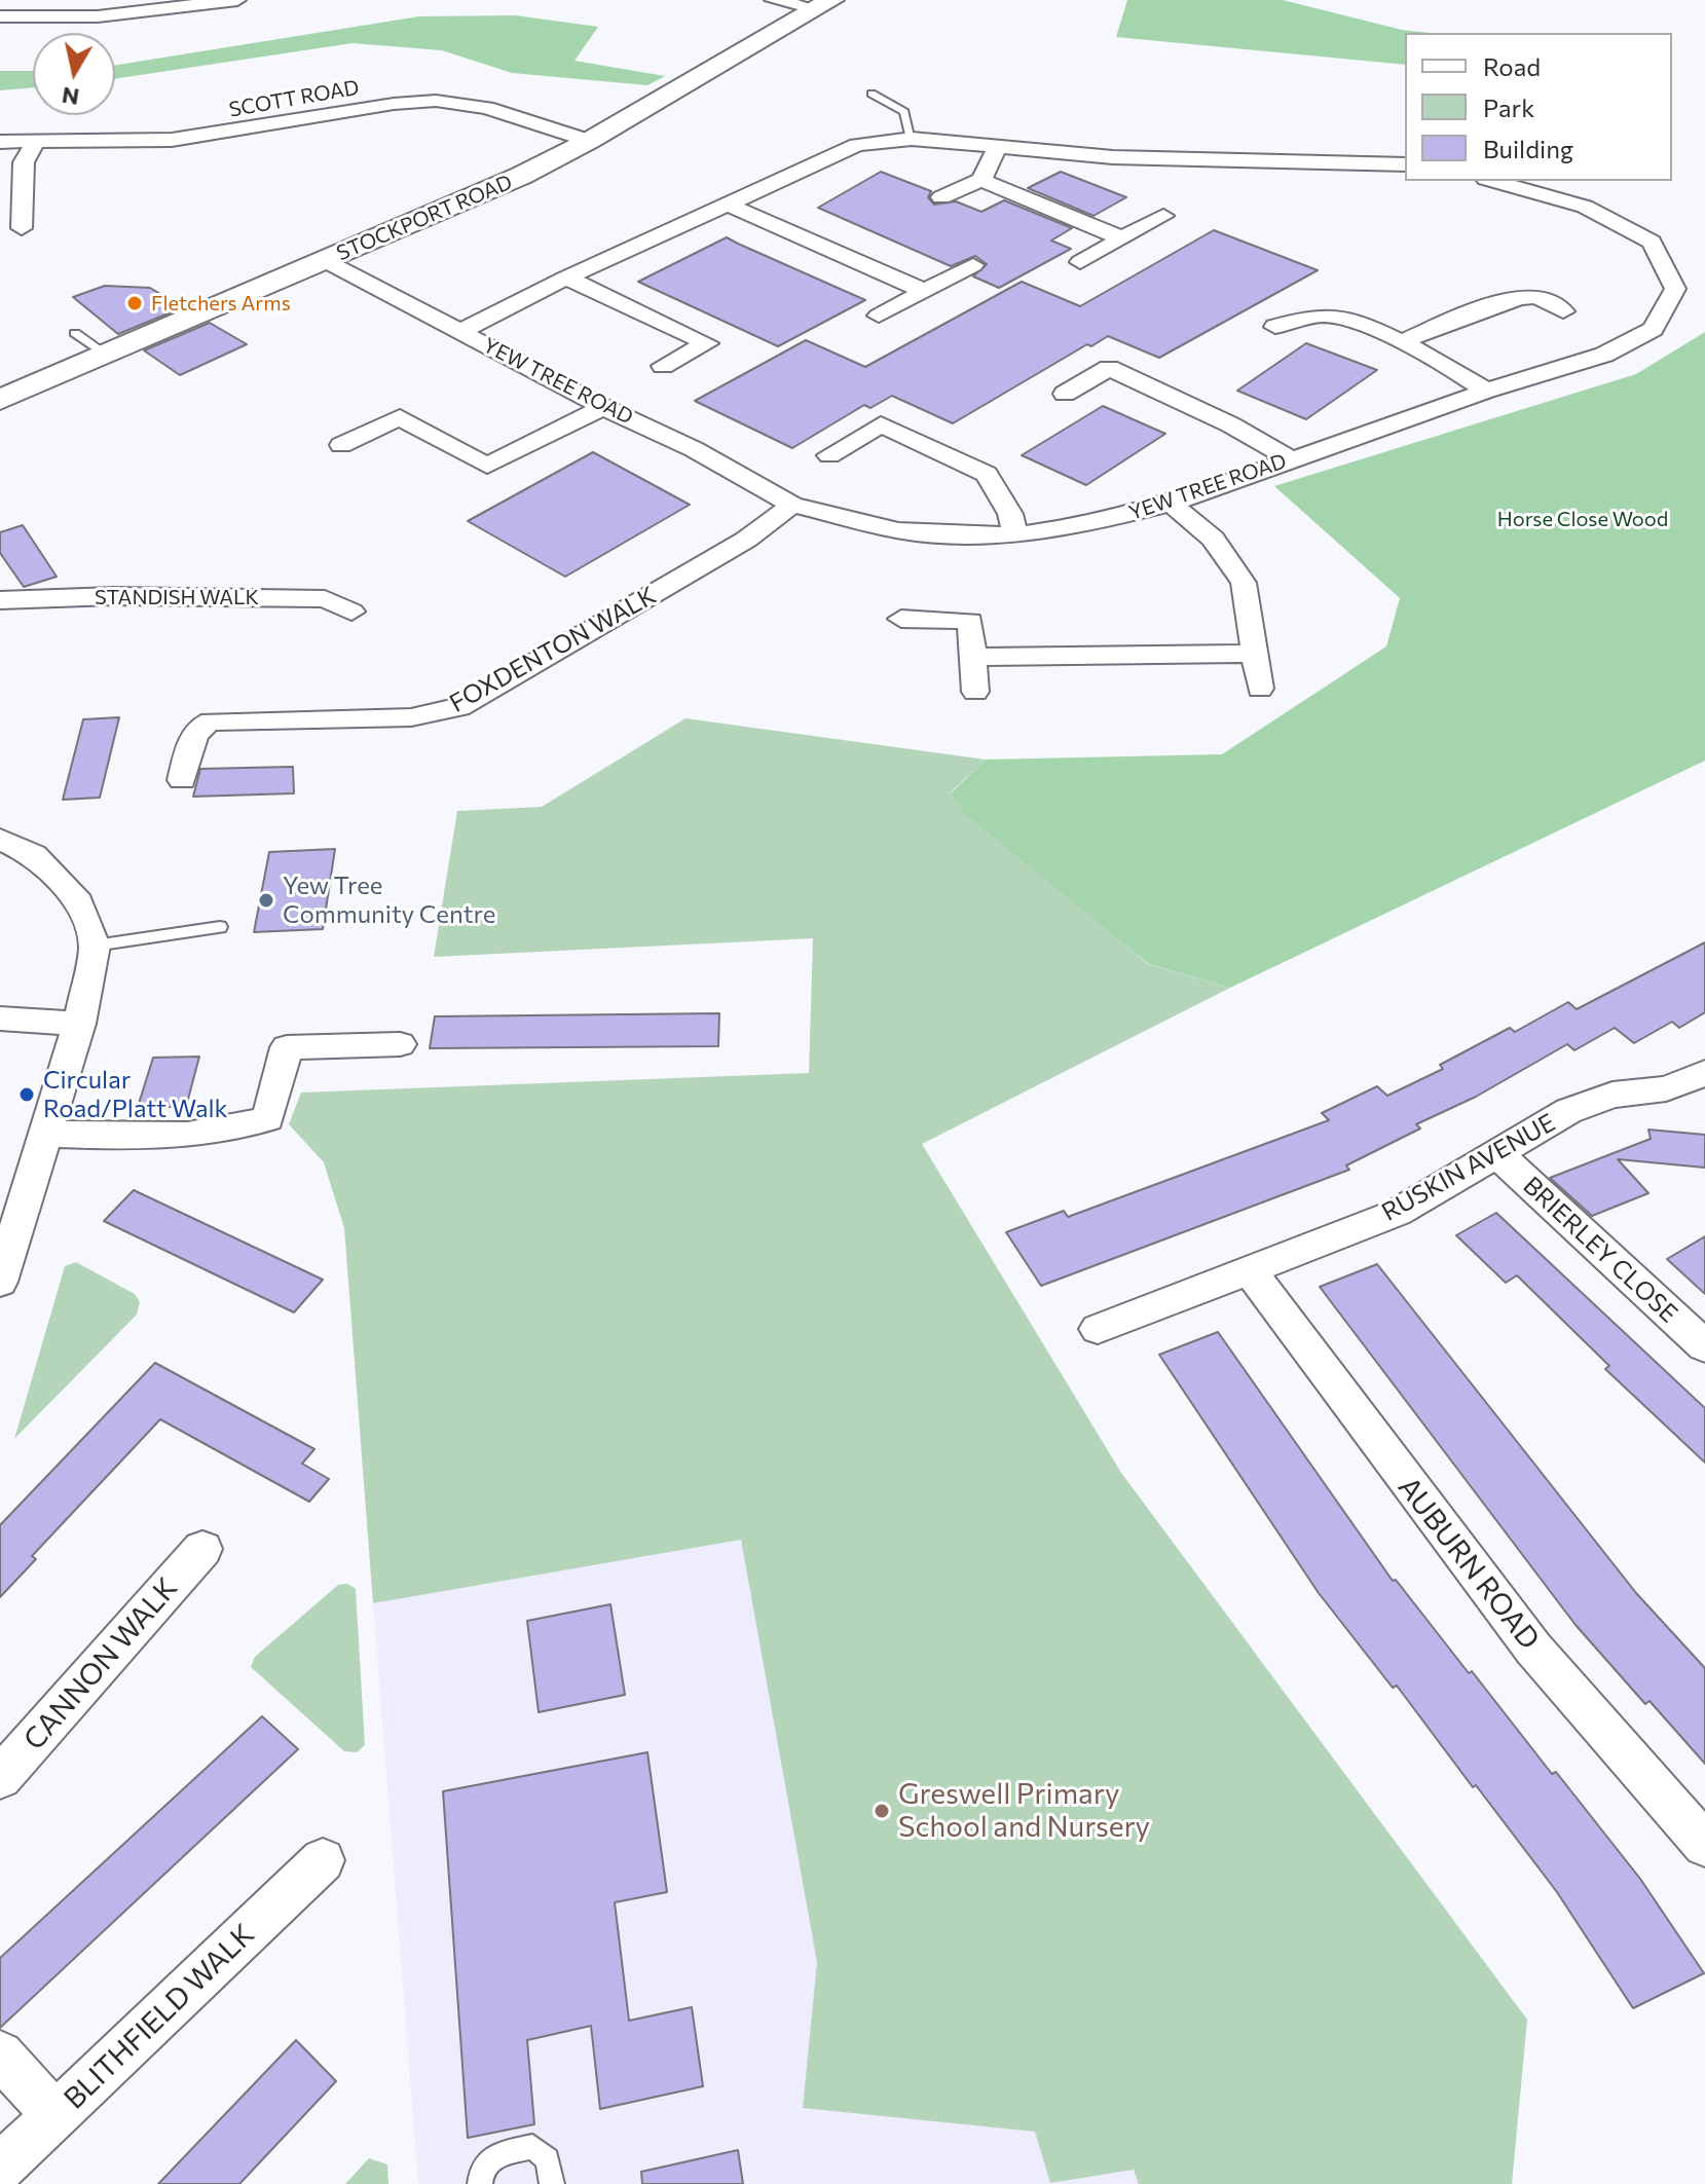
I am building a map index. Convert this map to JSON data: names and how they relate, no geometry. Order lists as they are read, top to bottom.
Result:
{
  "streets": {
    "highway": ["STOCKPORT ROAD"],
    "street": [
      "SCOTT ROAD",
      "YEW TREE ROAD",
      "STANDISH WALK",
      "FOXDENTON WALK",
      "RUSKIN AVENUE",
      "BRIERLEY CLOSE",
      "AUBURN ROAD",
      "CANNON WALK",
      "BLITHFIELD WALK"
    ]
  },
  "crossings": [
    ["SCOTT ROAD", "STOCKPORT ROAD"],
    ["STOCKPORT ROAD", "YEW TREE ROAD"],
    ["YEW TREE ROAD", "FOXDENTON WALK"],
    ["RUSKIN AVENUE", "BRIERLEY CLOSE"],
    ["RUSKIN AVENUE", "AUBURN ROAD"]
  ],
  "parks": ["Horse Close Wood"],
  "places": [
    "Fletchers Arms",
    "Yew Tree Community Centre",
    "Circular Road/Platt Walk",
    "Greswell Primary School and Nursery"
  ],
  "legend": ["Road", "Park", "Building"],
  "north": "bottom"
}
